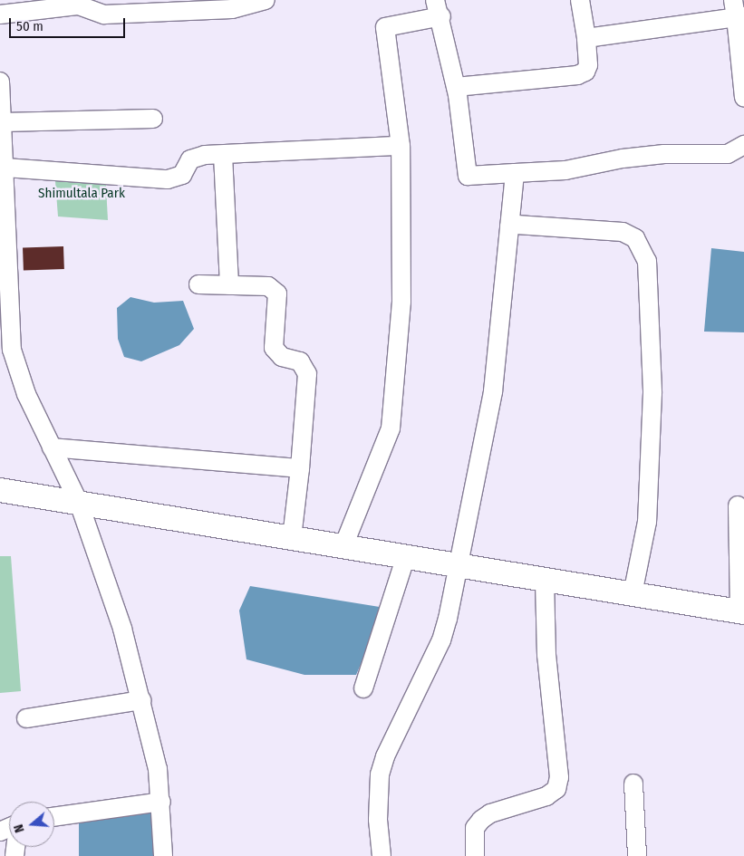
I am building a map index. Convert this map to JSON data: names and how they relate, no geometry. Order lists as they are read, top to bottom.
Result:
{
  "parks": ["Shimultala Park"],
  "scale_bar": "50 m",
  "north": "left"
}
